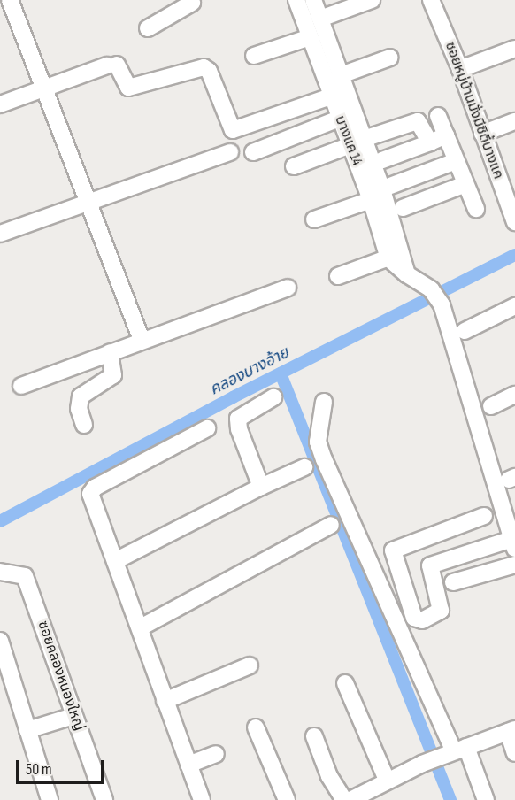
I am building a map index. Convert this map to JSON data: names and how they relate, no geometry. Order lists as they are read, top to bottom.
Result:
{
  "streets": {
    "street": ["ซอยหมู่บ้านมั่งมีซิตี้บางแค", "บางแค 14", "ซอยคลองหนองใหญ่"]
  },
  "water": ["คลองบางอ้าย"],
  "scale_bar": "50 m"
}
